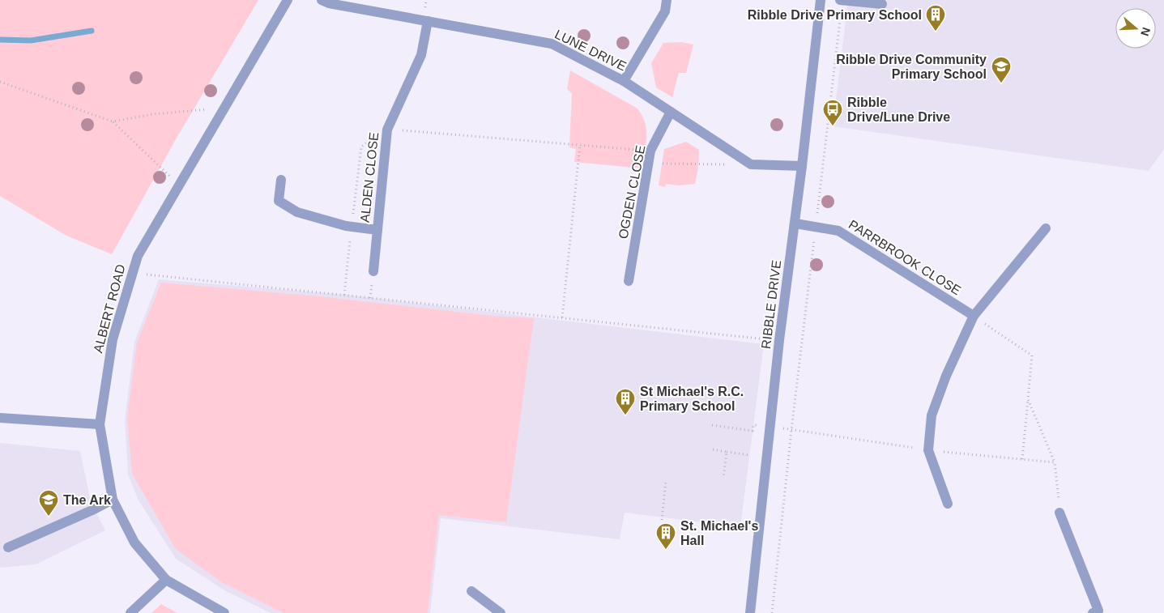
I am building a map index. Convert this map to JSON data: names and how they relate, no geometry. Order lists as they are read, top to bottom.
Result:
{
  "streets": {
    "street": [
      "LUNE DRIVE",
      "ALDEN CLOSE",
      "OGDEN CLOSE",
      "PARRBROOK CLOSE",
      "RIBBLE DRIVE",
      "ALBERT ROAD"
    ]
  },
  "crossings": [
    ["LUNE DRIVE", "ALDEN CLOSE"],
    ["LUNE DRIVE", "OGDEN CLOSE"],
    ["PARRBROOK CLOSE", "RIBBLE DRIVE"]
  ],
  "places": {
    "building": ["Ribble Drive Primary School", "St Michael's R.C. Primary School", "St. Michael's Hall"],
    "school or university": ["Ribble Drive Community Primary School", "The Ark"],
    "bus stop": ["Ribble Drive/Lune Drive"]
  },
  "north": "right"
}
